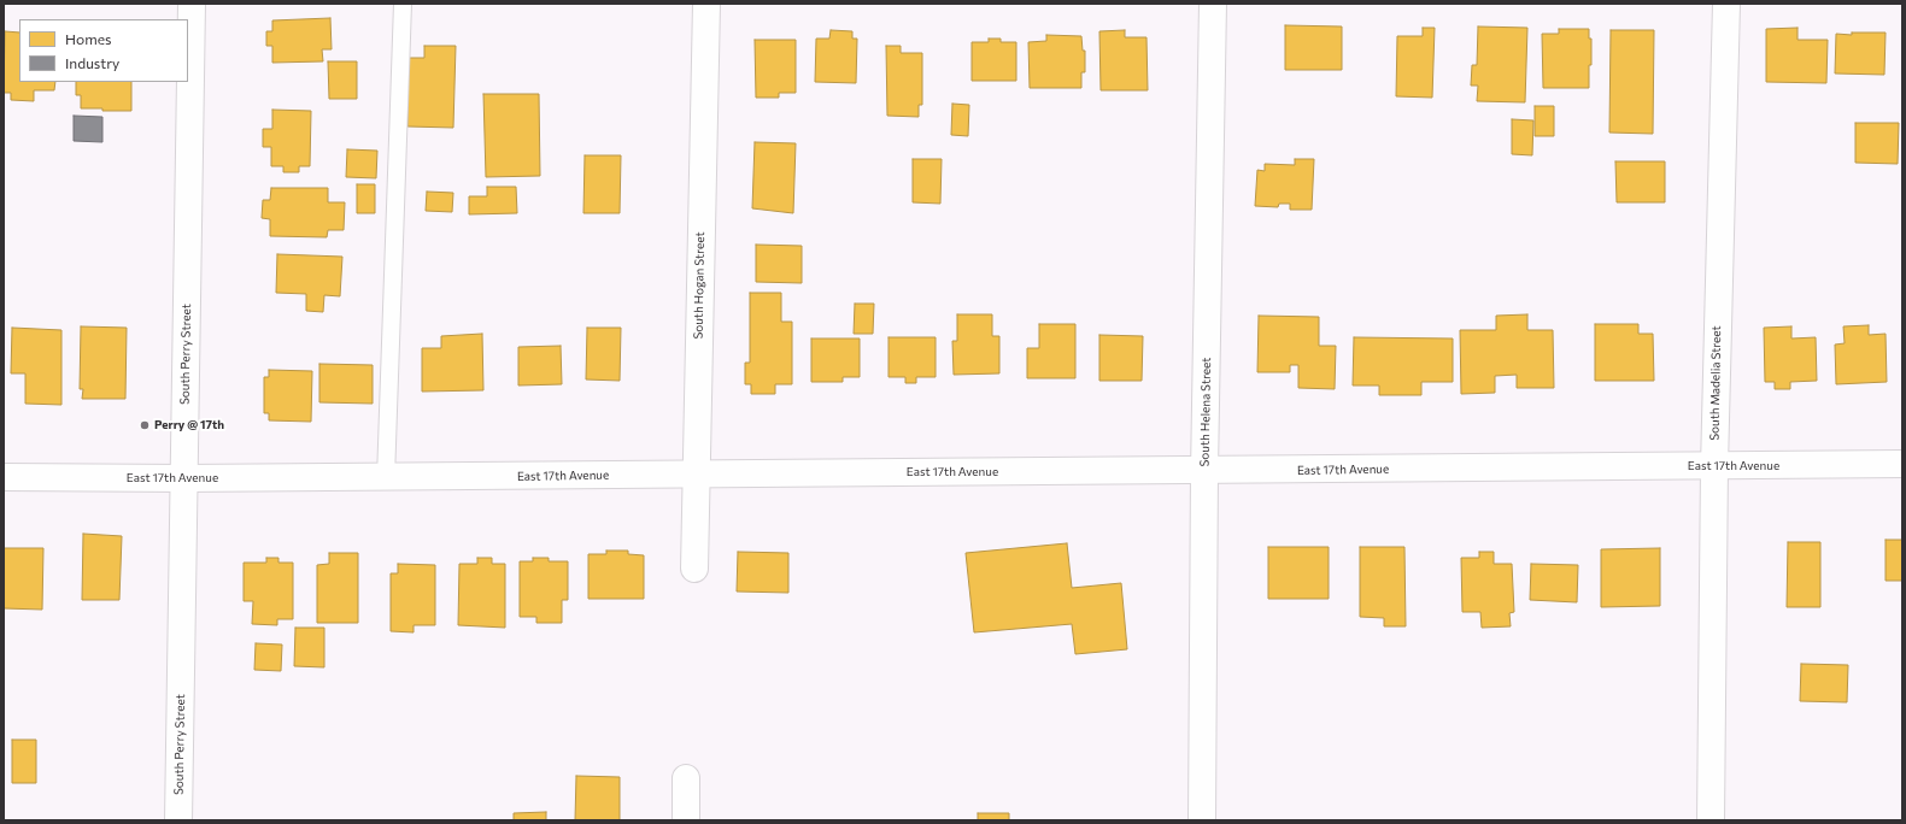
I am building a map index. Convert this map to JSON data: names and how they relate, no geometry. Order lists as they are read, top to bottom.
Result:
{
  "streets": {
    "street": [
      "South Hogan Street",
      "South Perry Street",
      "South Madelia Street",
      "South Helena Street",
      "East 17th Avenue"
    ]
  },
  "crossings": [
    ["South Hogan Street", "East 17th Avenue"],
    ["South Perry Street", "East 17th Avenue"],
    ["South Madelia Street", "East 17th Avenue"],
    ["South Helena Street", "East 17th Avenue"]
  ],
  "places": ["Perry @ 17th"],
  "legend": ["Homes", "Industry"]
}
